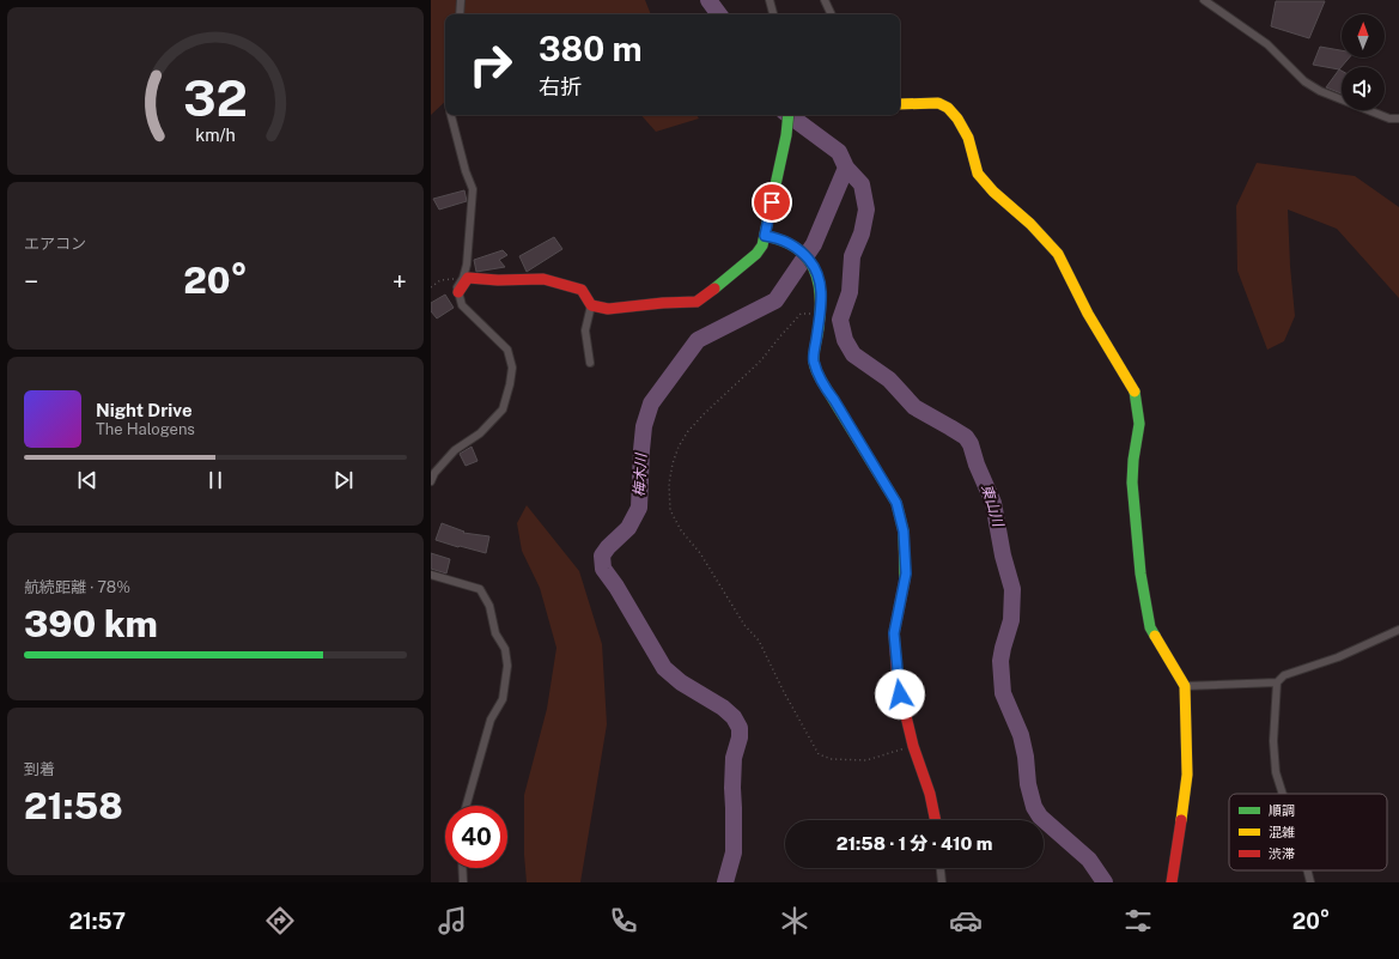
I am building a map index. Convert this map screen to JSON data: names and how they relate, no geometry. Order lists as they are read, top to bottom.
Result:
{
  "water": ["梅木川", "東山川"],
  "legend": ["順調", "混雑", "渋滞"],
  "north": "top",
  "page": {
    "turn": ["380 m", "右折"],
    "tile": [
      "エアコン",
      ["航続距離 · 78%", "390 km"],
      ["到着", "21:58"]
    ],
    "heat": ["−", "20°", "+"],
    "song": ["Night Drive", "The Halogens"],
    "limit": "40",
    "trip": "21:58 · 1 分 · 410 m",
    "tabs": ["21:57", "20°"],
    "gauge": ["32", "km/h"]
  }
}
